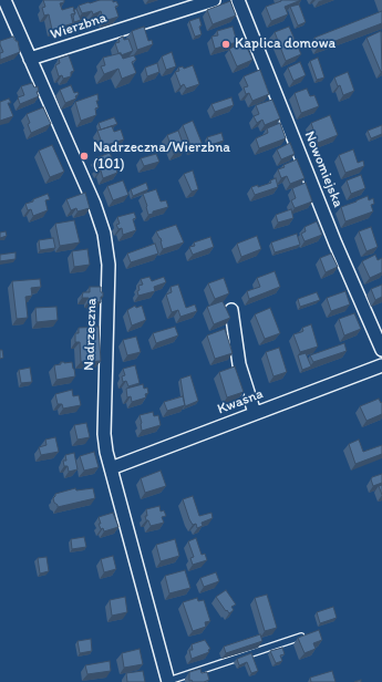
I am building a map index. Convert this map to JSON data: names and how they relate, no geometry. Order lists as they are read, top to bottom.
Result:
{
  "streets": {
    "street": [
      "Wierzbna",
      "Nowomiejska",
      "Nadrzeczna",
      "Kwaśna"
    ]
  },
  "crossings": [
    ["Wierzbna", "Nadrzeczna"],
    ["Nadrzeczna", "Kwaśna"]
  ],
  "places": ["Kaplica domowa", "Nadrzeczna/Wierzbna (101)"]
}
